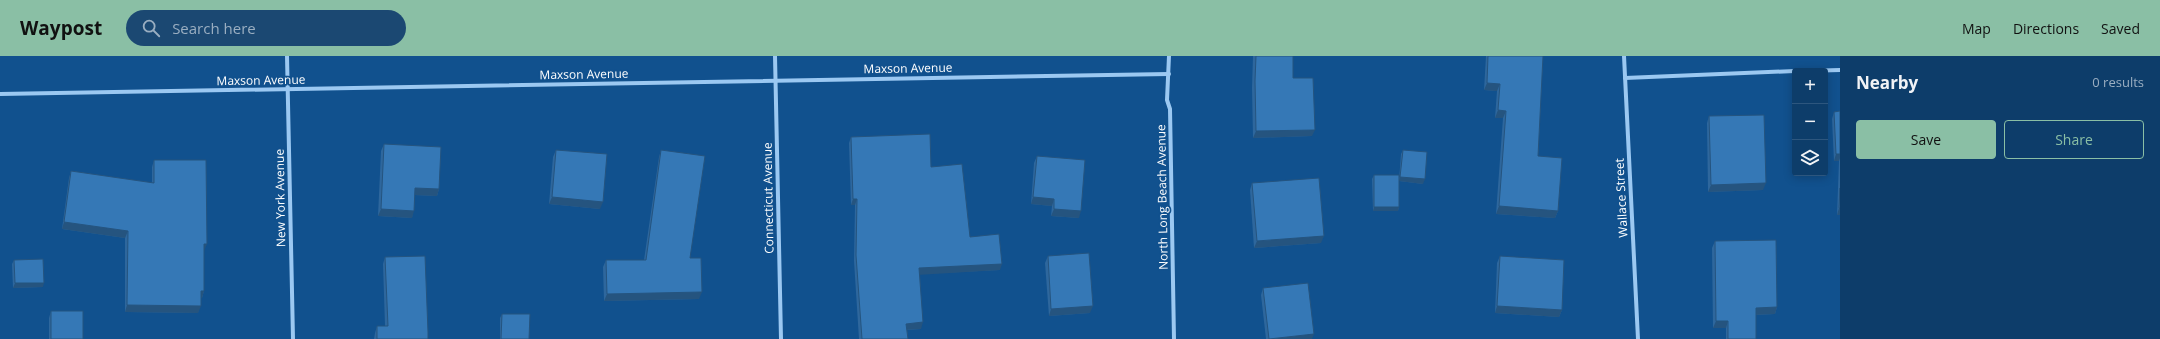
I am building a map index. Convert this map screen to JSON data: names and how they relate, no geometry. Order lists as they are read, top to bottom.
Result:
{
  "streets": {
    "street": [
      "Maxson Avenue",
      "North Long Beach Avenue",
      "New York Avenue",
      "Connecticut Avenue",
      "Wallace Street"
    ]
  },
  "crossings": [
    ["Maxson Avenue", "North Long Beach Avenue"],
    ["Maxson Avenue", "New York Avenue"],
    ["Maxson Avenue", "Connecticut Avenue"]
  ],
  "page": {
    "header": "Waypost",
    "search": "Search here",
    "nav": ["Map", "Directions", "Saved"],
    "heading": ["Nearby", "0 results"],
    "map_buttons": ["+", "−"],
    "buttons": ["Save", "Share"]
  }
}
